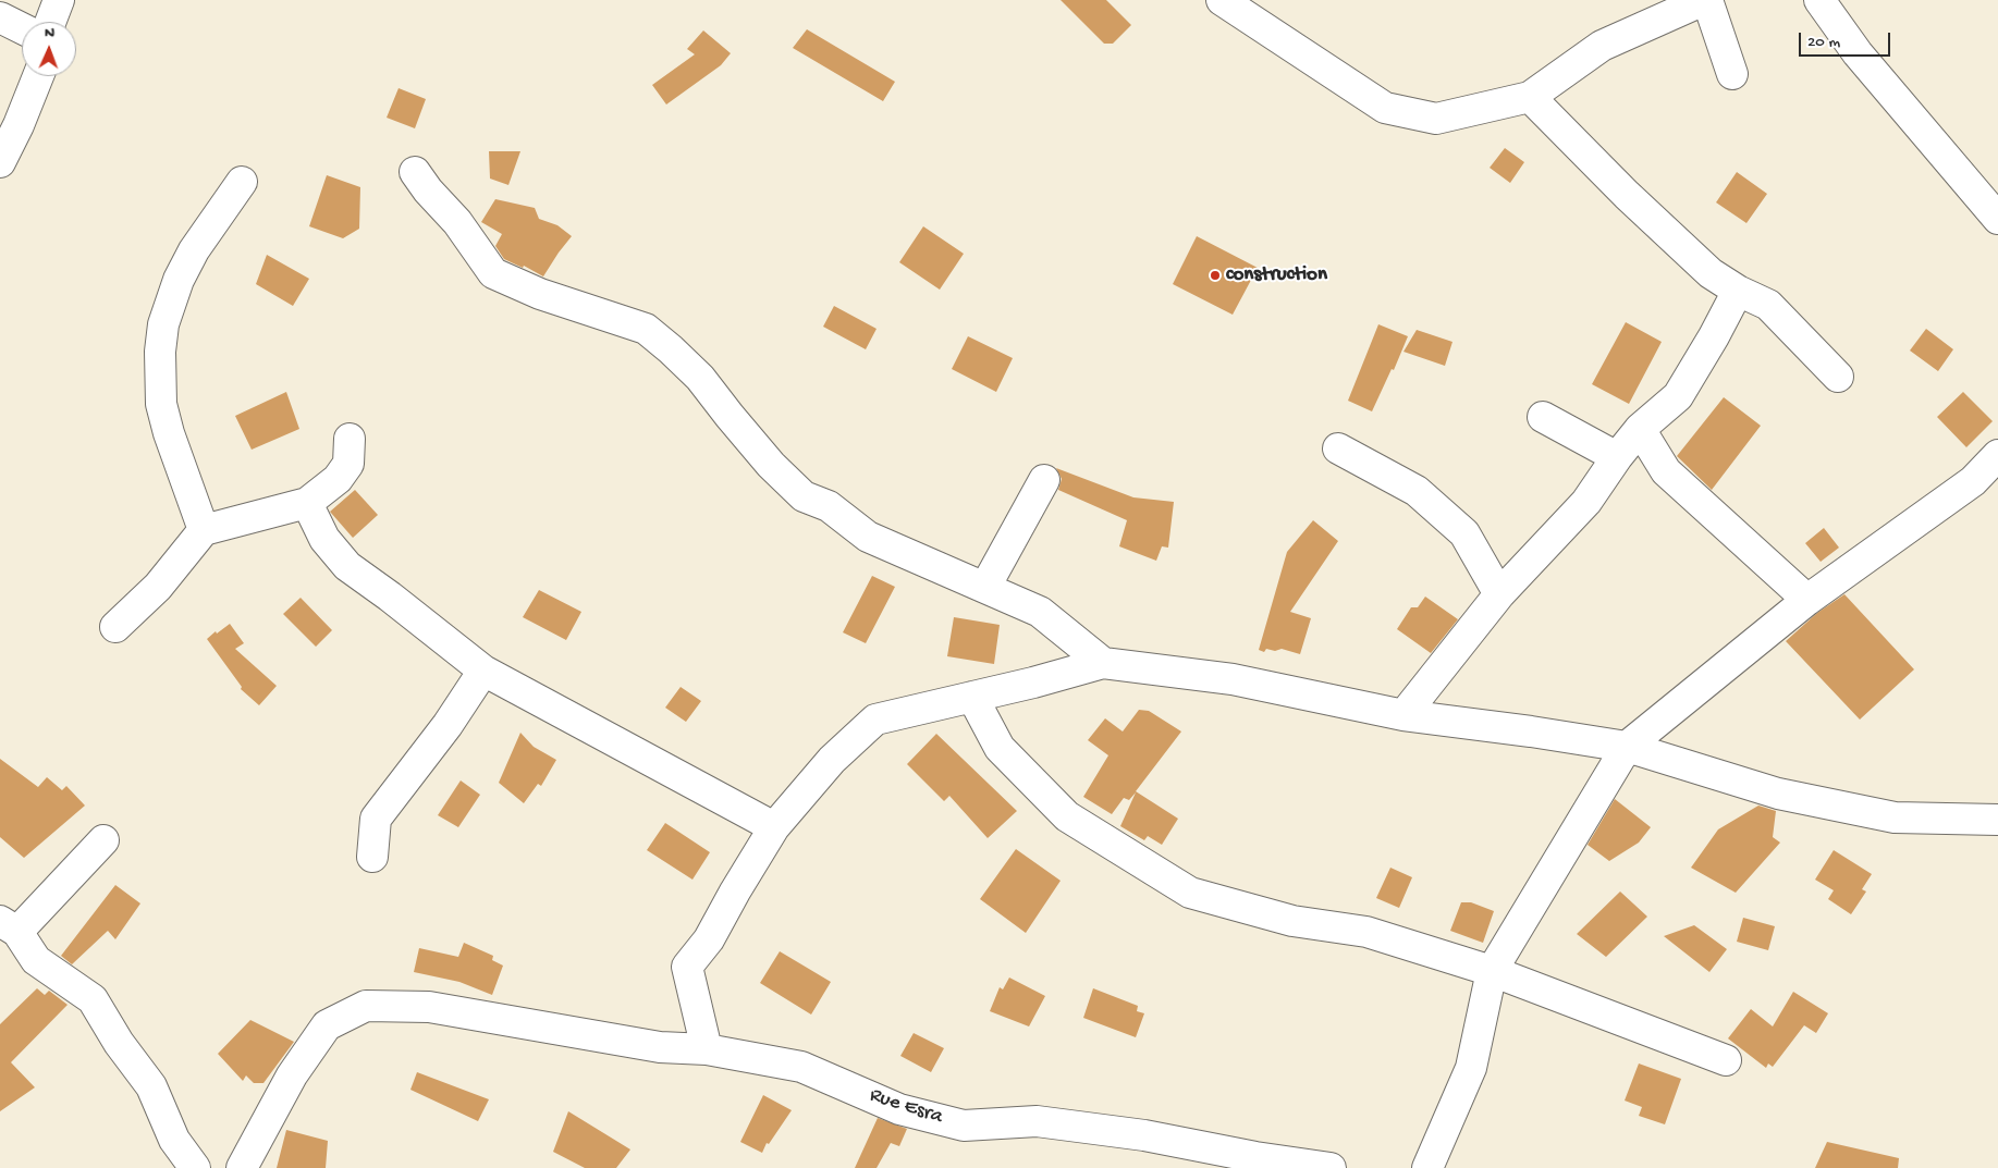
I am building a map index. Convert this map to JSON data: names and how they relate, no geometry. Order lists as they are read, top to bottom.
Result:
{
  "streets": {
    "street": ["Rue Esra"]
  },
  "places": ["construction"],
  "scale_bar": "20 m",
  "north": "top"
}
